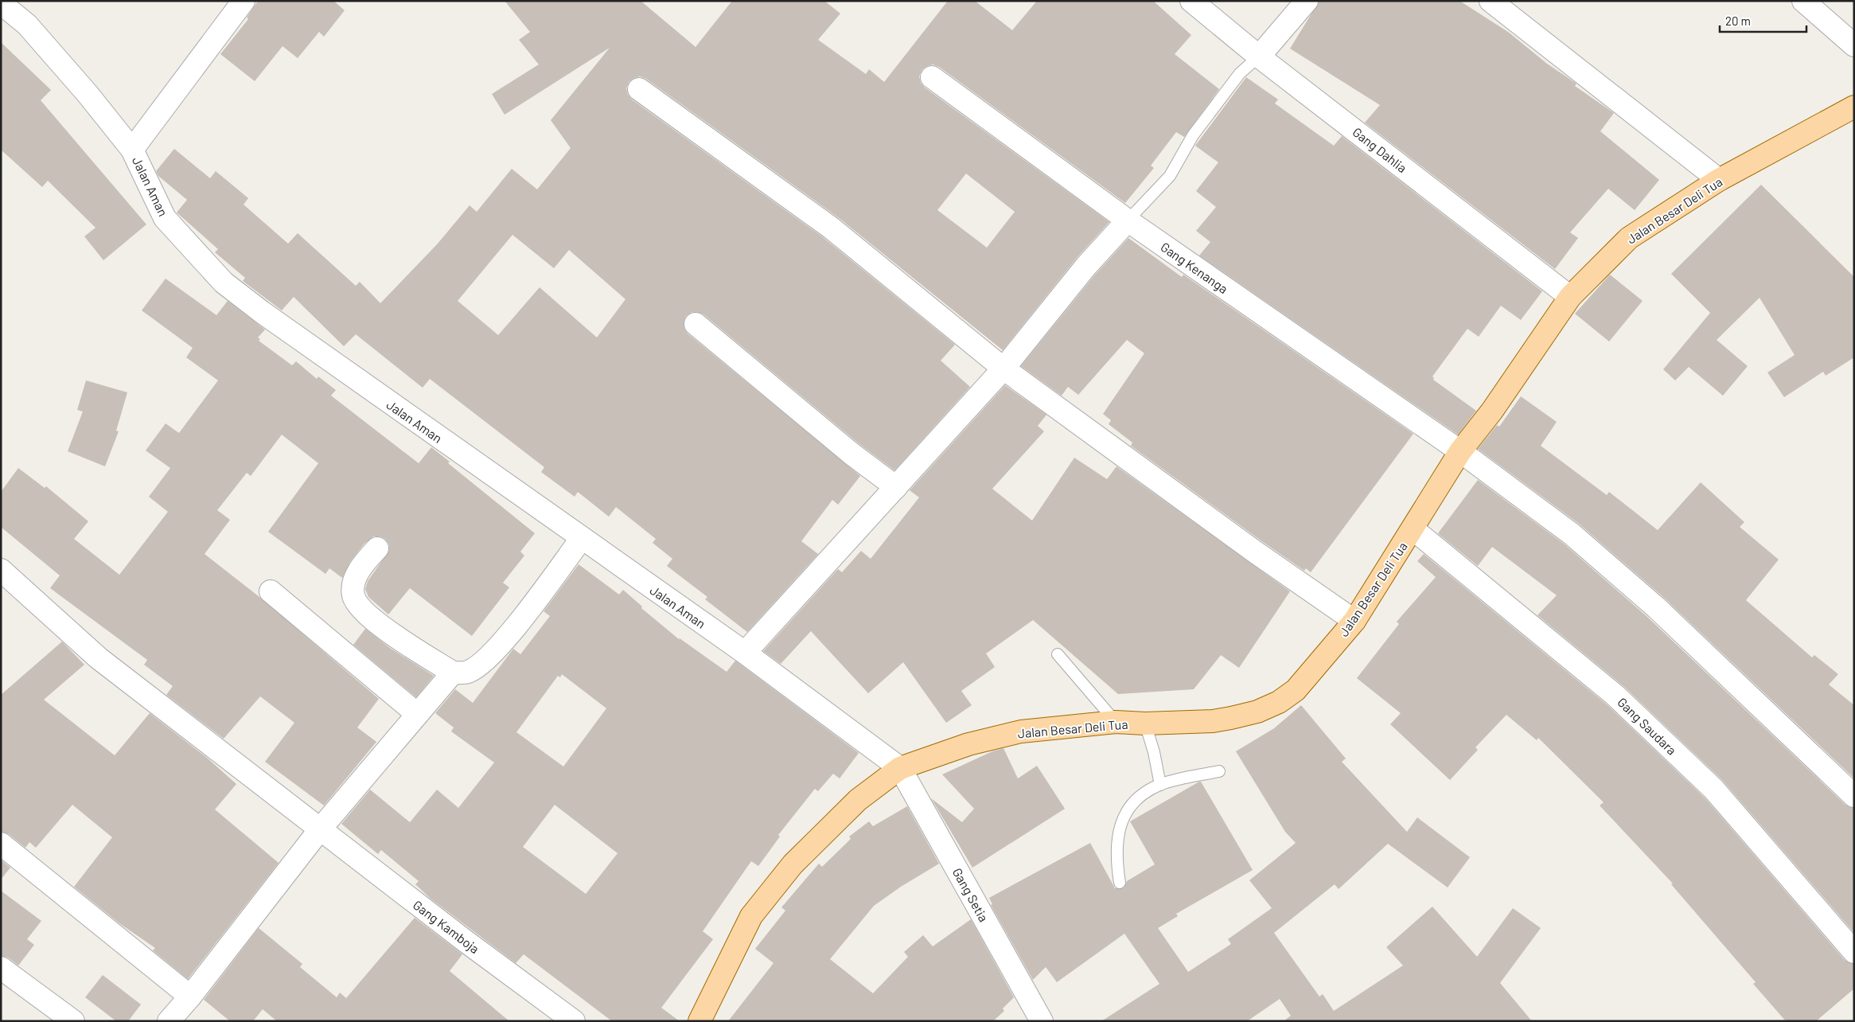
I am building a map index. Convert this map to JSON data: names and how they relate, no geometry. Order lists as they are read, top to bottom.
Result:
{
  "streets": {
    "main road": ["Jalan Besar Deli Tua"],
    "street": [
      "Gang Dahlia",
      "Jalan Aman",
      "Gang Kenanga",
      "Gang Saudara",
      "Gang Setia",
      "Gang Kamboja"
    ]
  },
  "crossings": [
    ["Gang Dahlia", "Jalan Besar Deli Tua"],
    ["Jalan Aman", "Jalan Besar Deli Tua"],
    ["Jalan Aman", "Gang Setia"],
    ["Jalan Besar Deli Tua", "Gang Kenanga"],
    ["Jalan Besar Deli Tua", "Gang Saudara"],
    ["Jalan Besar Deli Tua", "Gang Setia"]
  ],
  "scale_bar": "20 m"
}
